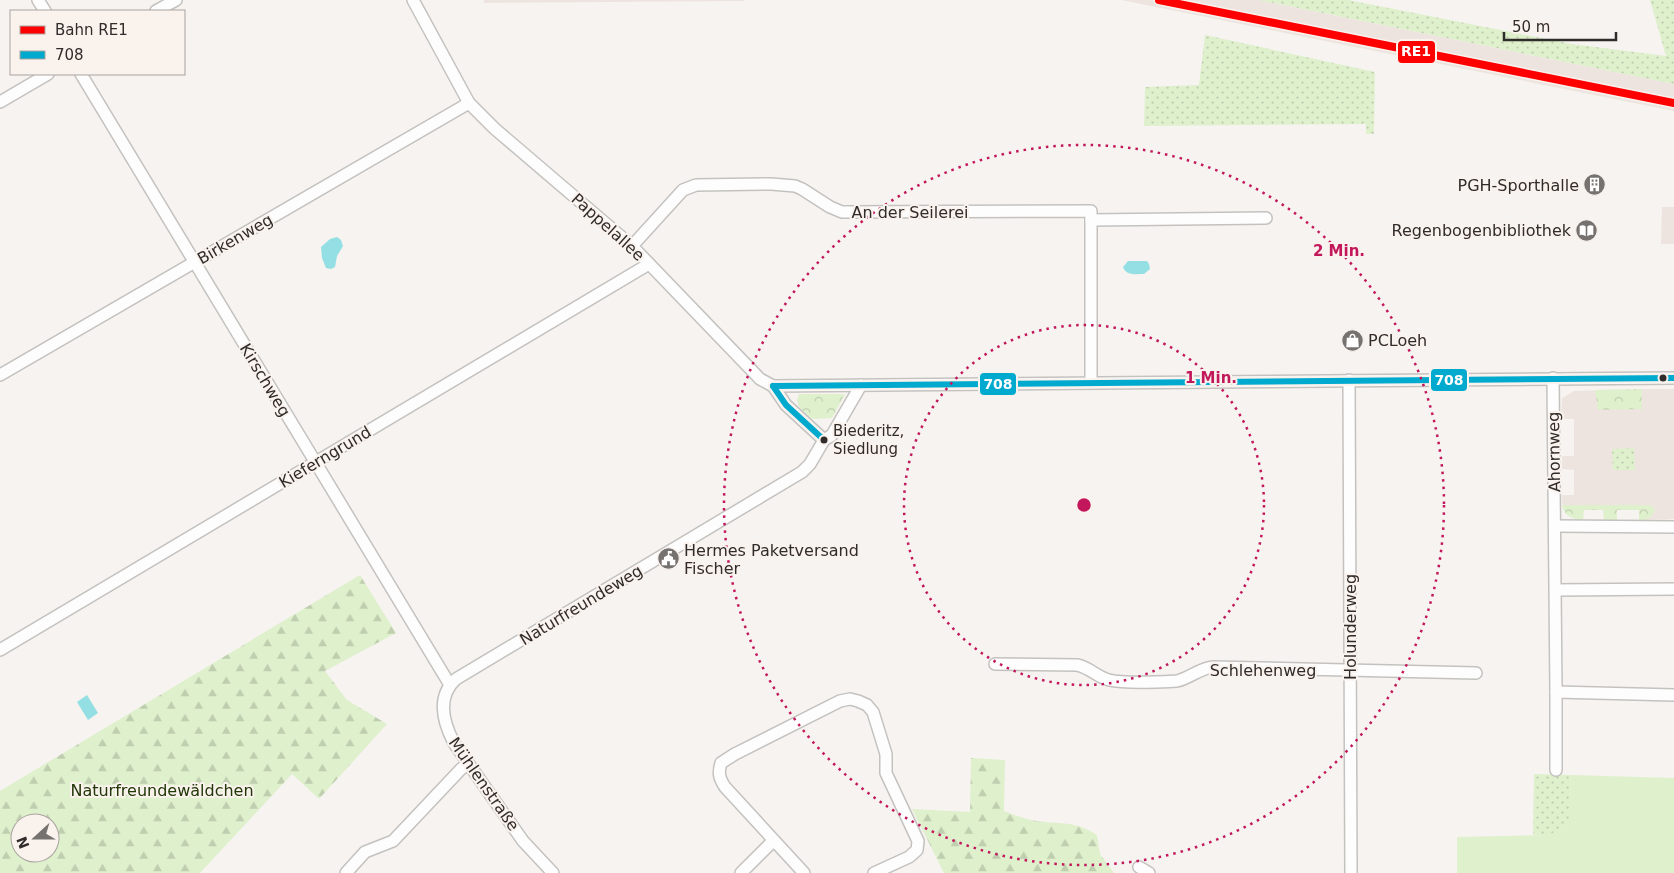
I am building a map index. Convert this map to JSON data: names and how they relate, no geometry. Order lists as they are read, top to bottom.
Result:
{
  "streets": {
    "street": [
      "An der Seilerei",
      "Pappelallee",
      "Birkenweg",
      "Kirschweg",
      "Ahornweg",
      "Kieferngrund",
      "Naturfreundeweg",
      "Holunderweg",
      "Schlehenweg",
      "Mühlenstraße"
    ]
  },
  "crossings": [
    ["An der Seilerei", "Pappelallee"],
    ["Pappelallee", "Birkenweg"],
    ["Pappelallee", "Kieferngrund"],
    ["Pappelallee", "Naturfreundeweg"],
    ["Birkenweg", "Kirschweg"],
    ["Kirschweg", "Kieferngrund"],
    ["Kirschweg", "Naturfreundeweg"],
    ["Kirschweg", "Mühlenstraße"],
    ["Naturfreundeweg", "Mühlenstraße"],
    ["Holunderweg", "Schlehenweg"]
  ],
  "parks": ["Naturfreundewäldchen"],
  "places": {
    "building": ["PGH-Sporthalle"],
    "library": ["Regenbogenbibliothek"],
    "shop": ["PCLoeh"],
    "other": ["Biederitz, Siedlung"],
    "public building": ["Hermes Paketversand Fischer"]
  },
  "lines": ["rail line RE1", "transit line 708"],
  "legend": ["Bahn RE1", "708"],
  "scale_bar": "50 m",
  "north": "left",
  "rings": ["2 Min.", "1 Min."]
}
